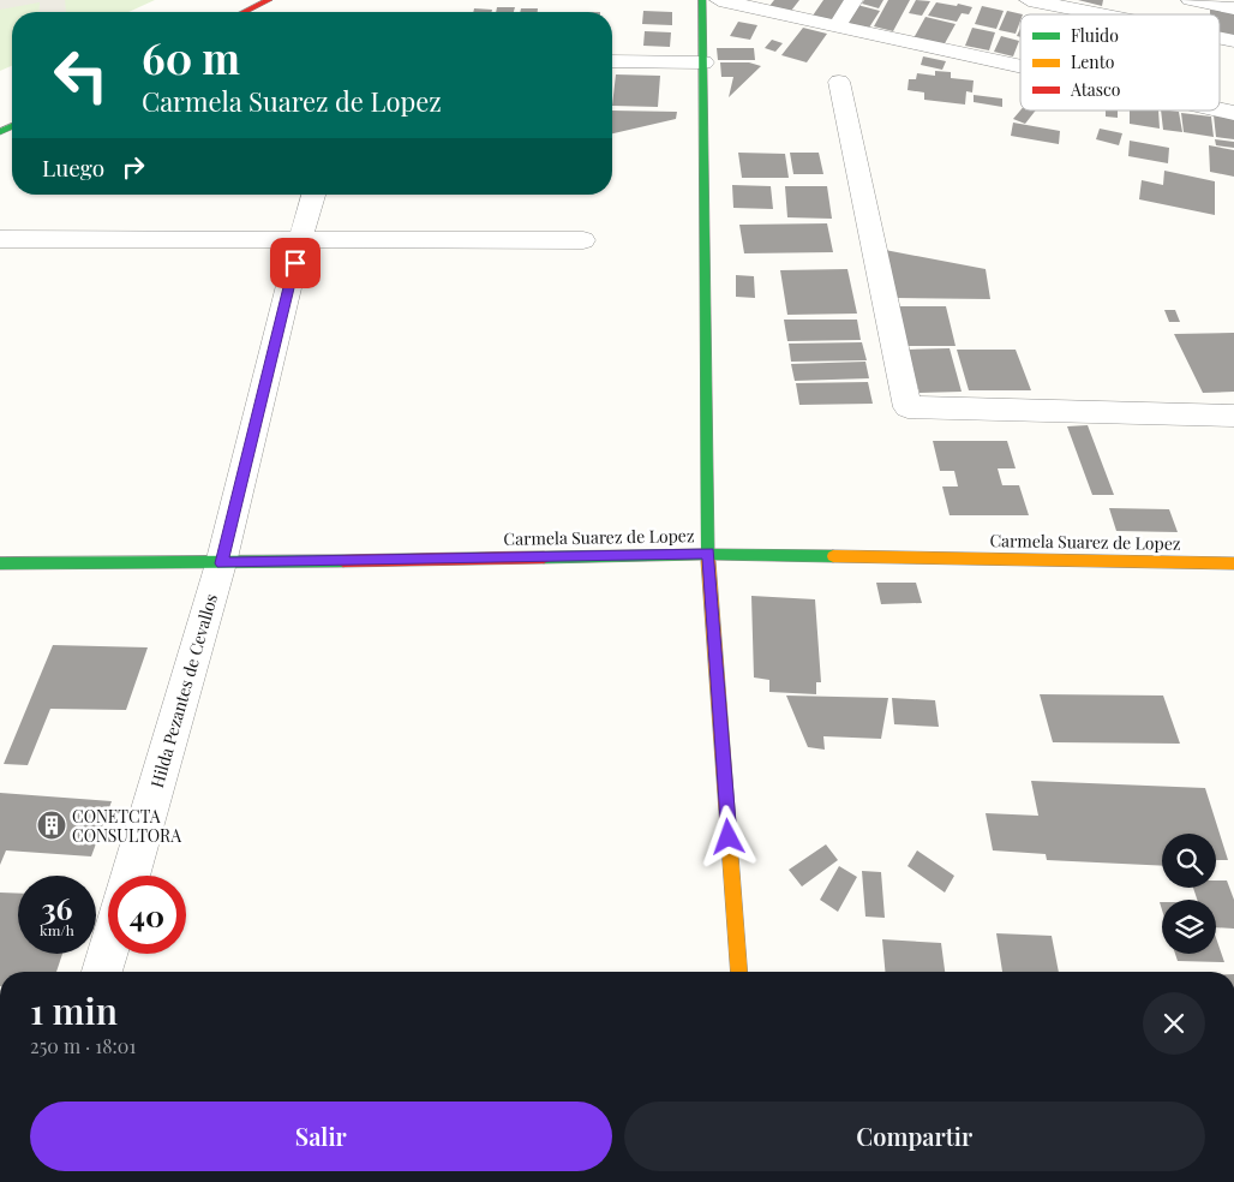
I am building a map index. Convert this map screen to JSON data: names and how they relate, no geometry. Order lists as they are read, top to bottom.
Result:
{
  "streets": {
    "street": ["Carmela Suarez de Lopez", "Hilda Pezantes de Cevallos"]
  },
  "crossings": [
    ["Carmela Suarez de Lopez", "Hilda Pezantes de Cevallos"]
  ],
  "places": {
    "building": ["CONETCTA CONSULTORA"]
  },
  "legend": ["Fluido", "Lento", "Atasco"],
  "page": {
    "turn": ["60 m", "Carmela Suarez de Lopez"],
    "then": "Luego",
    "speed": "36 km/h",
    "limit": "40",
    "heading": ["1 min", "250 m · 18:01"],
    "buttons": ["Salir", "Compartir"]
  }
}
